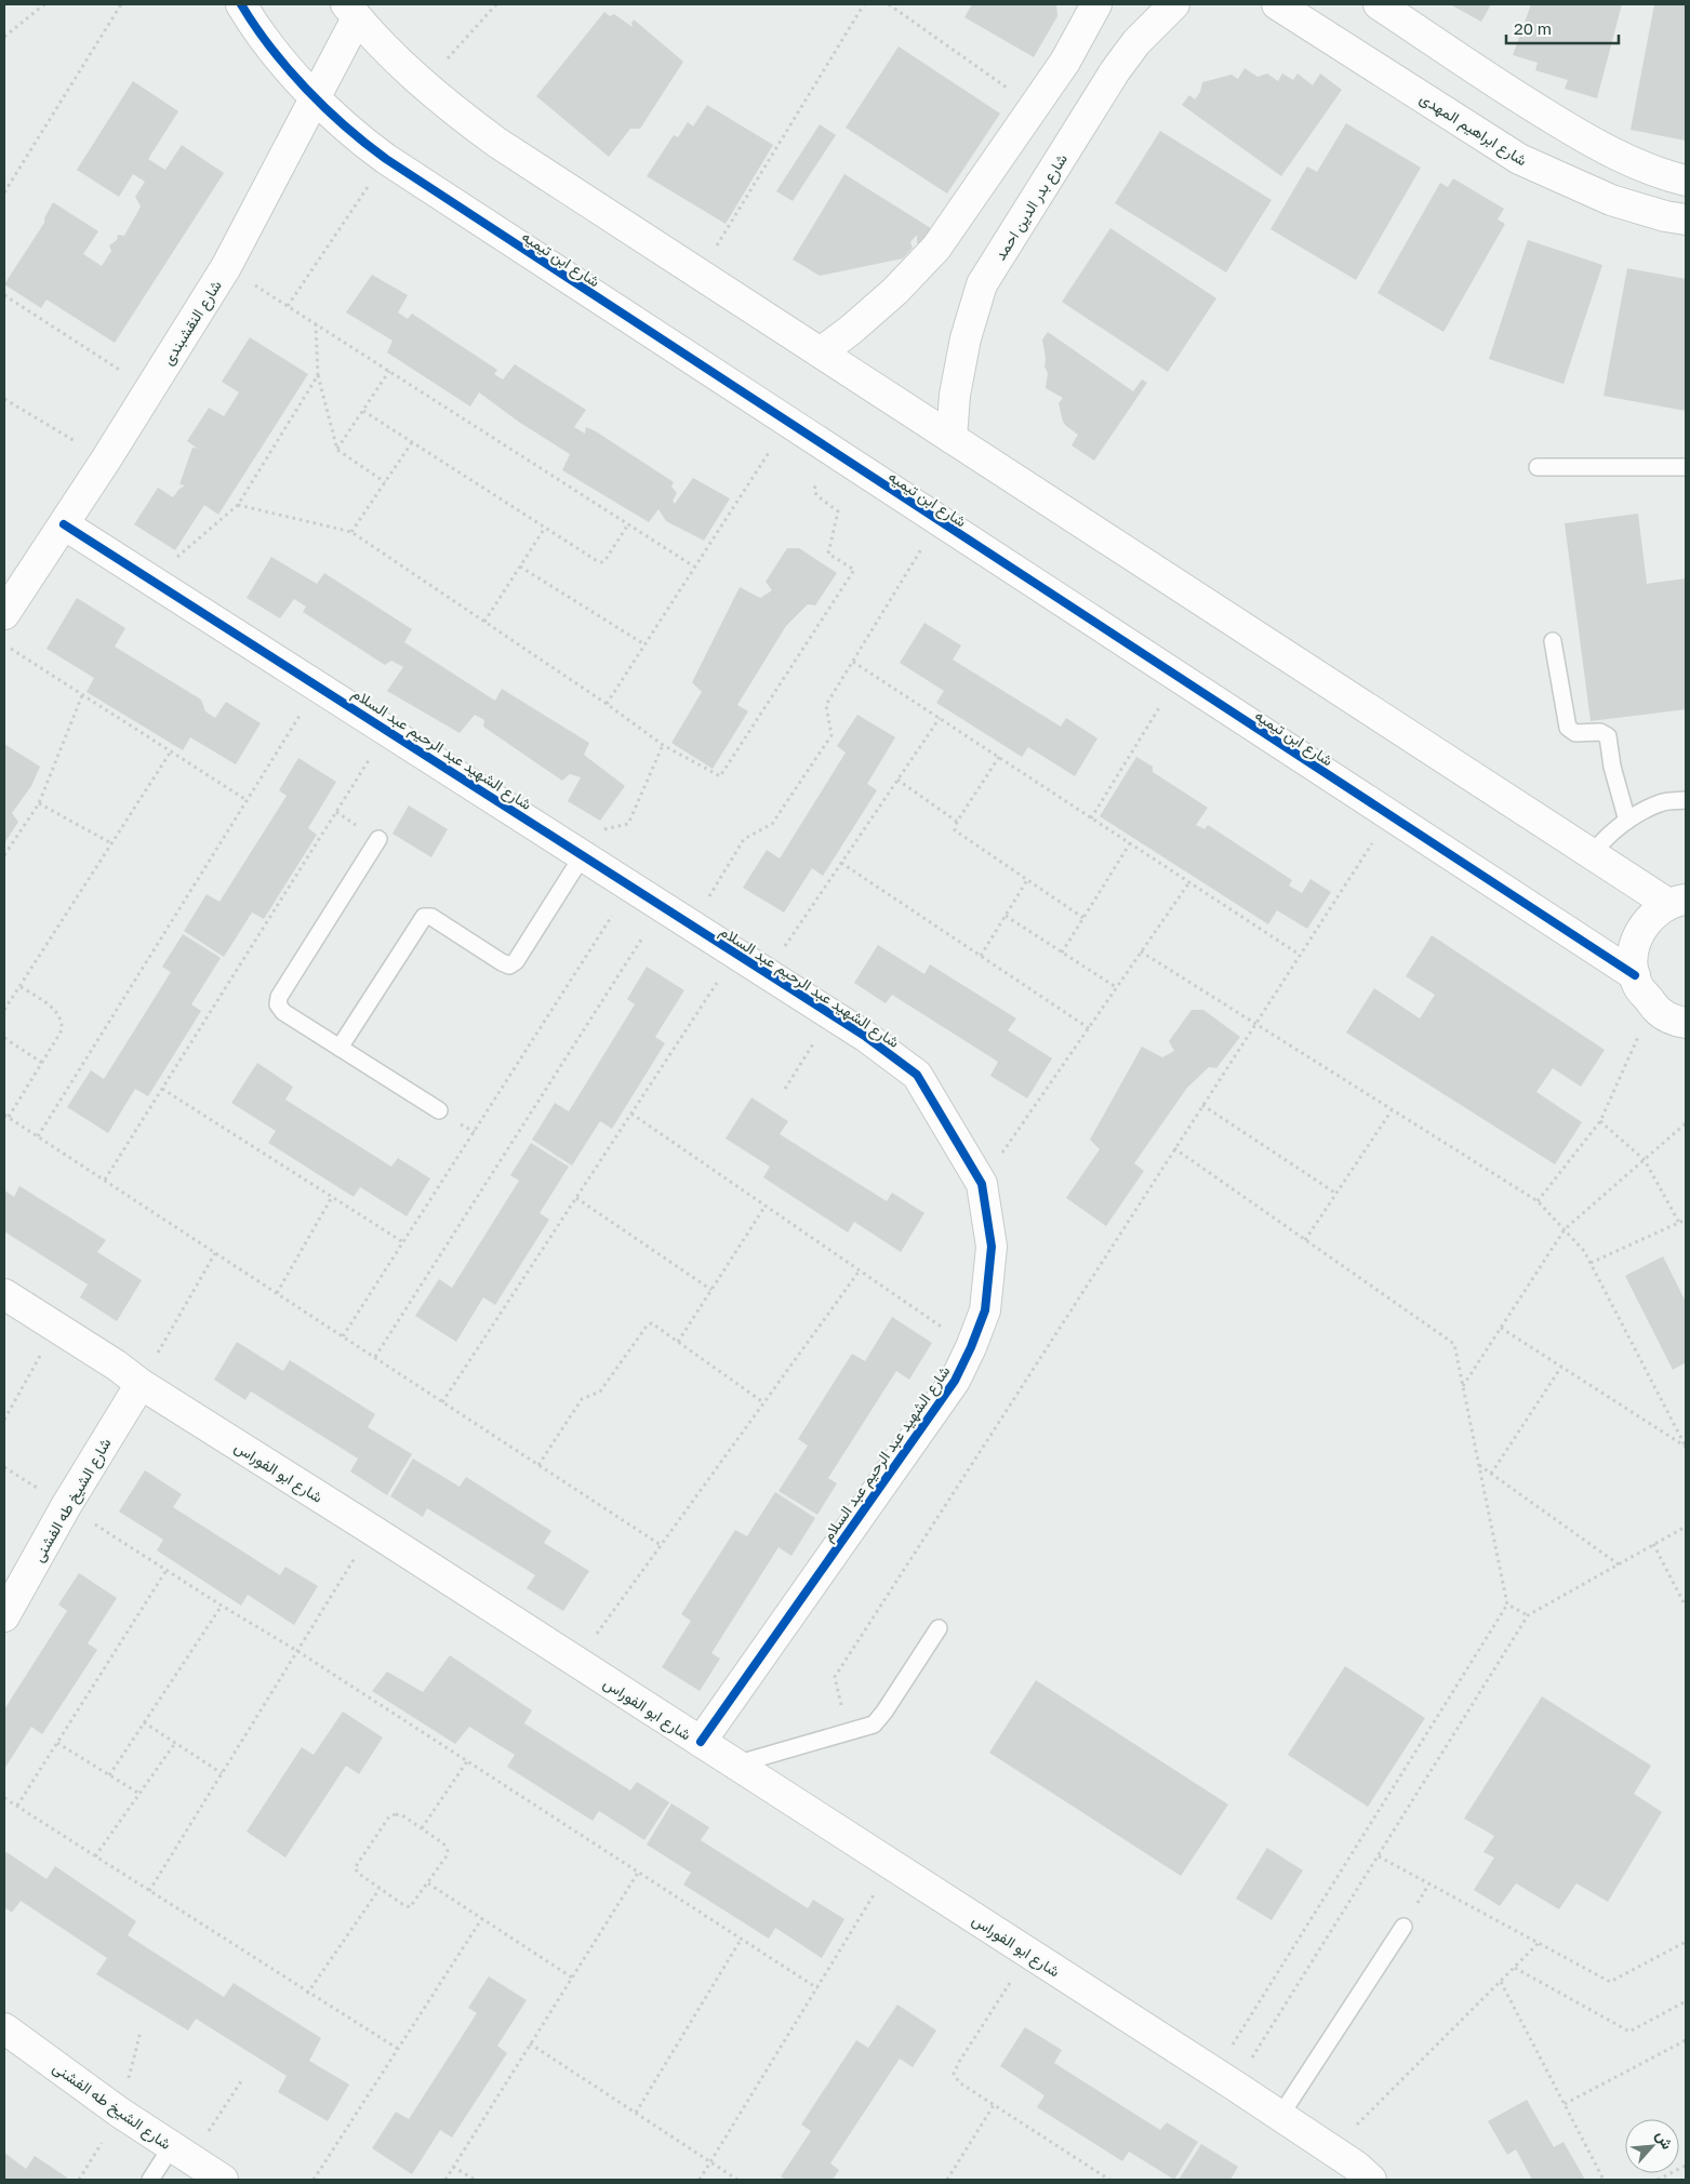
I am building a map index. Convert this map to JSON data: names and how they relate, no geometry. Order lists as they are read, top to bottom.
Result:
{
  "streets": {
    "street": [
      "شارع ابراهيم المهدى",
      "شارع بدر الدين احمد",
      "شارع ابن تيميه",
      "شارع النقشبندى",
      "شارع الشهيد عبد الرحيم عبد السلام",
      "شارع ابو الفوراس",
      "شارع الشيخ طه الفشنى"
    ]
  },
  "crossings": [
    ["شارع ابن تيميه", "شارع النقشبندى"],
    ["شارع النقشبندى", "شارع الشهيد عبد الرحيم عبد السلام"],
    ["شارع الشهيد عبد الرحيم عبد السلام", "شارع ابو الفوراس"],
    ["شارع ابو الفوراس", "شارع الشيخ طه الفشنى"]
  ],
  "scale_bar": "20 m",
  "north": "top right"
}
